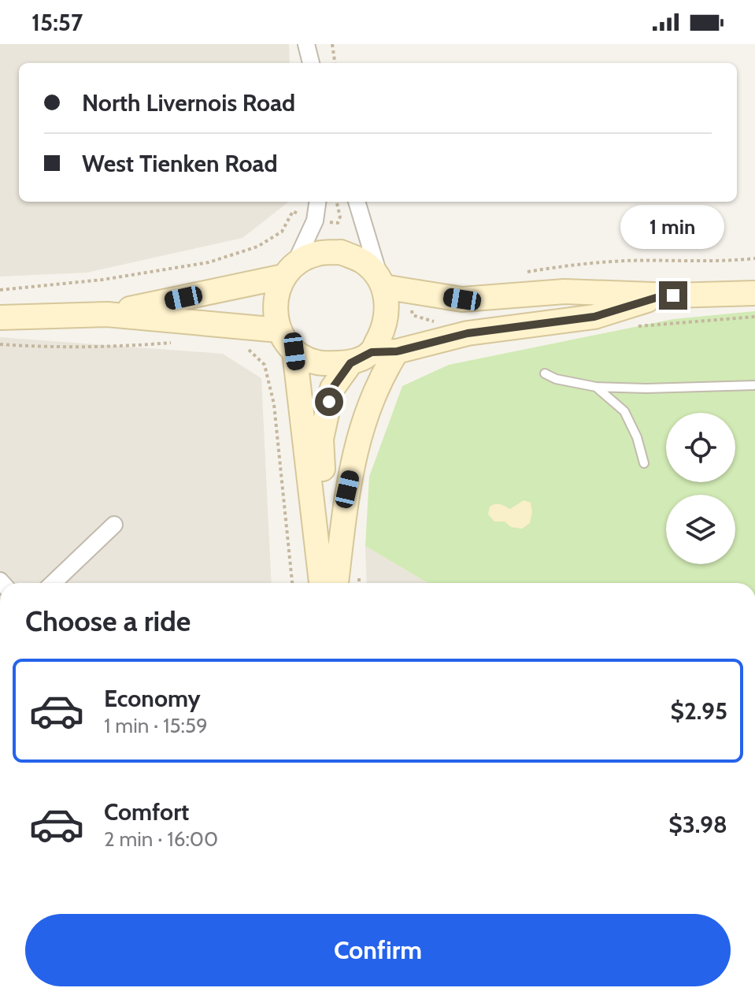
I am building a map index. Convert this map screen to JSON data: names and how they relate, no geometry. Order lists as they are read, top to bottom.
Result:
{
  "page": {
    "status": "15:57",
    "banner": ["North Livernois Road", "West Tienken Road"],
    "bubble": "1 min",
    "heading": "Choose a ride",
    "list": [
      {
        "name": "Economy",
        "note": "1 min · 15:59",
        "value": "$2.95"
      },
      {
        "name": "Comfort",
        "note": "2 min · 16:00",
        "value": "$3.98"
      }
    ],
    "buttons": "Confirm"
  }
}
